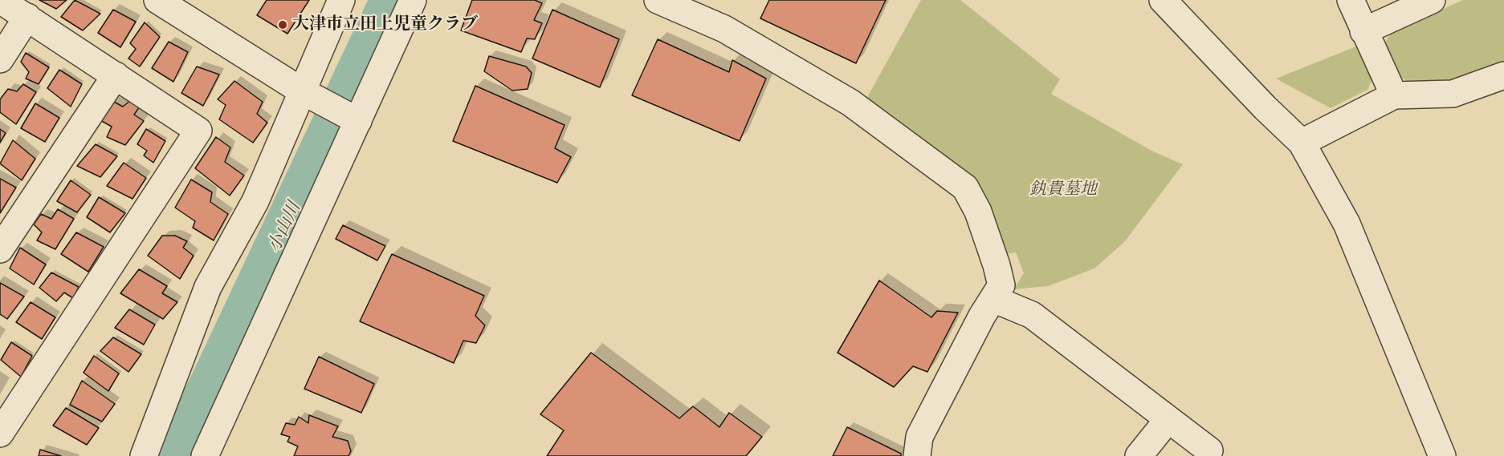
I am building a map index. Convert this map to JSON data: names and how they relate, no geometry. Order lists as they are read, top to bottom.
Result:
{
  "water": ["小山川"],
  "parks": ["釻貴墓地"],
  "places": ["大津市立田上児童クラブ"]
}
